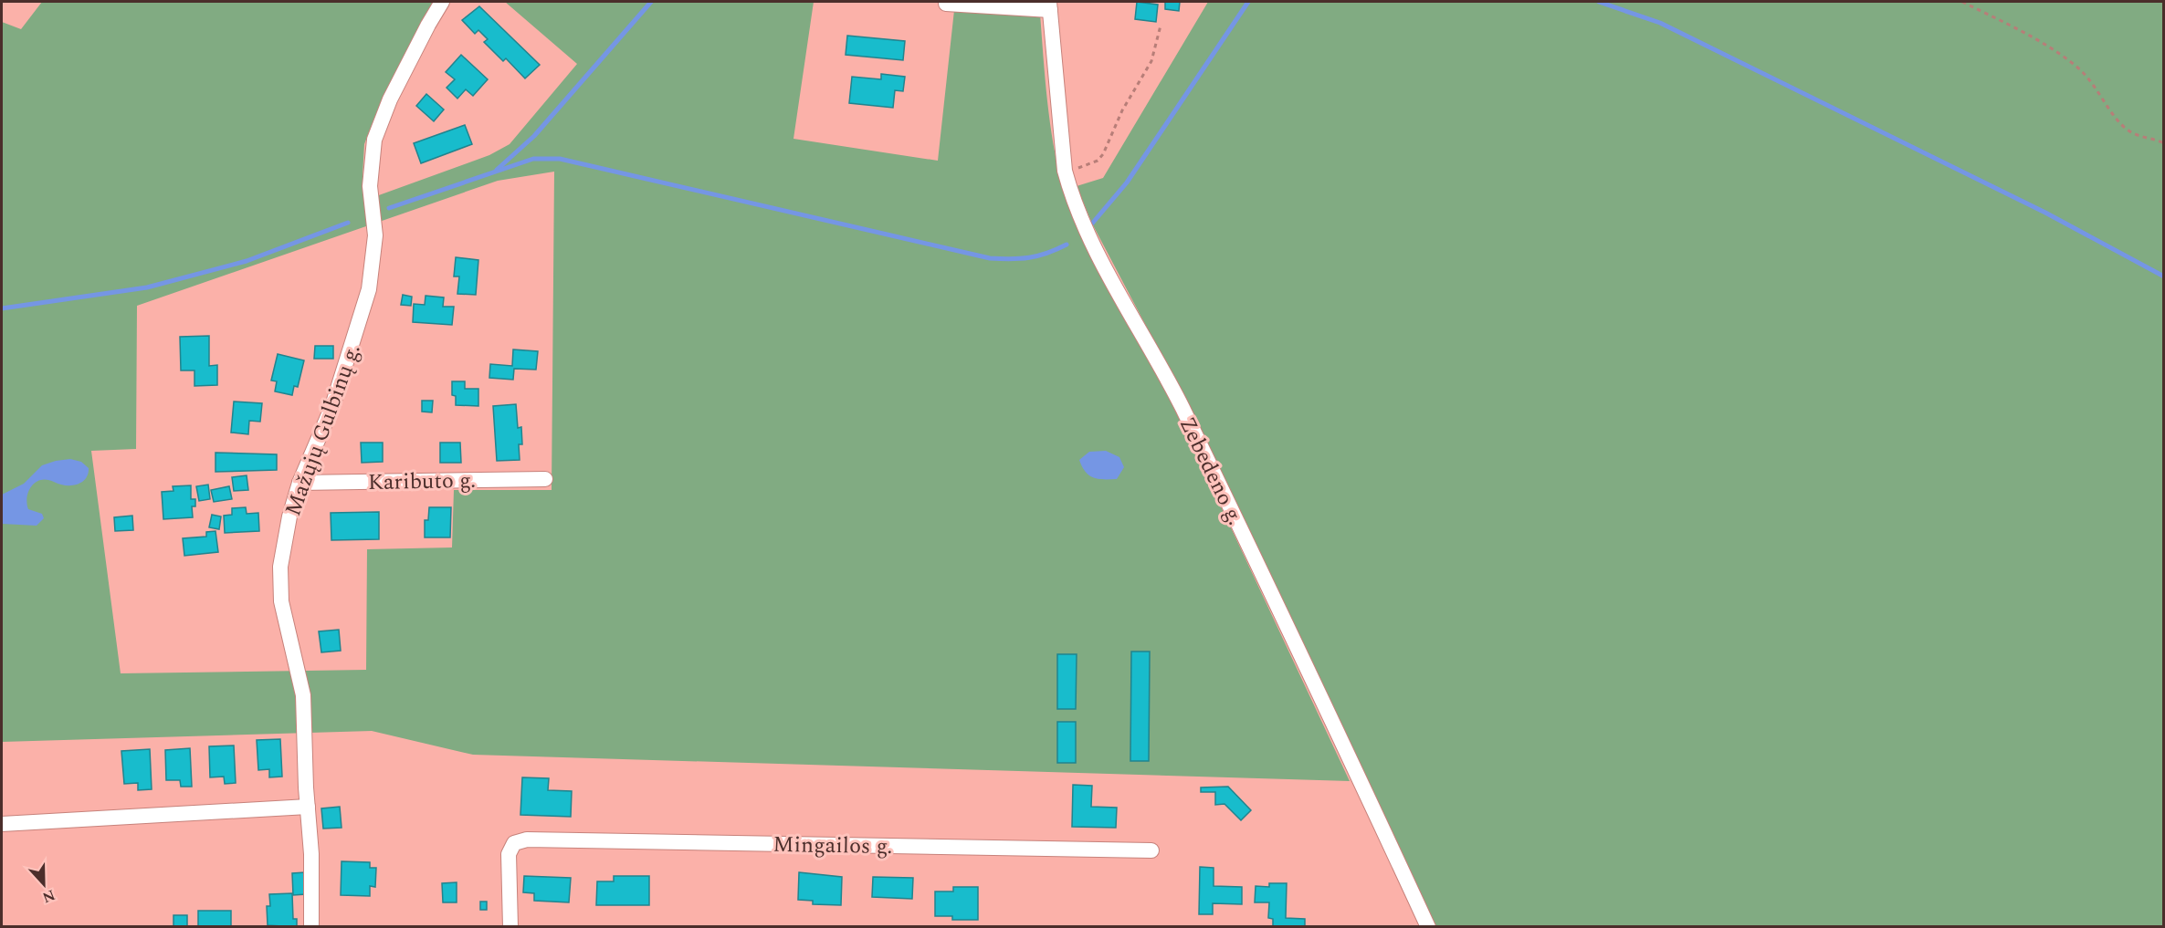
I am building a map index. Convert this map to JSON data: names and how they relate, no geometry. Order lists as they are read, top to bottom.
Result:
{
  "streets": {
    "street": [
      "Mažųjų Gulbinų g.",
      "Zebedeno g.",
      "Kaributo g.",
      "Mingailos g."
    ]
  },
  "crossings": [
    ["Mažųjų Gulbinų g.", "Kaributo g."]
  ],
  "north": "bottom"
}
